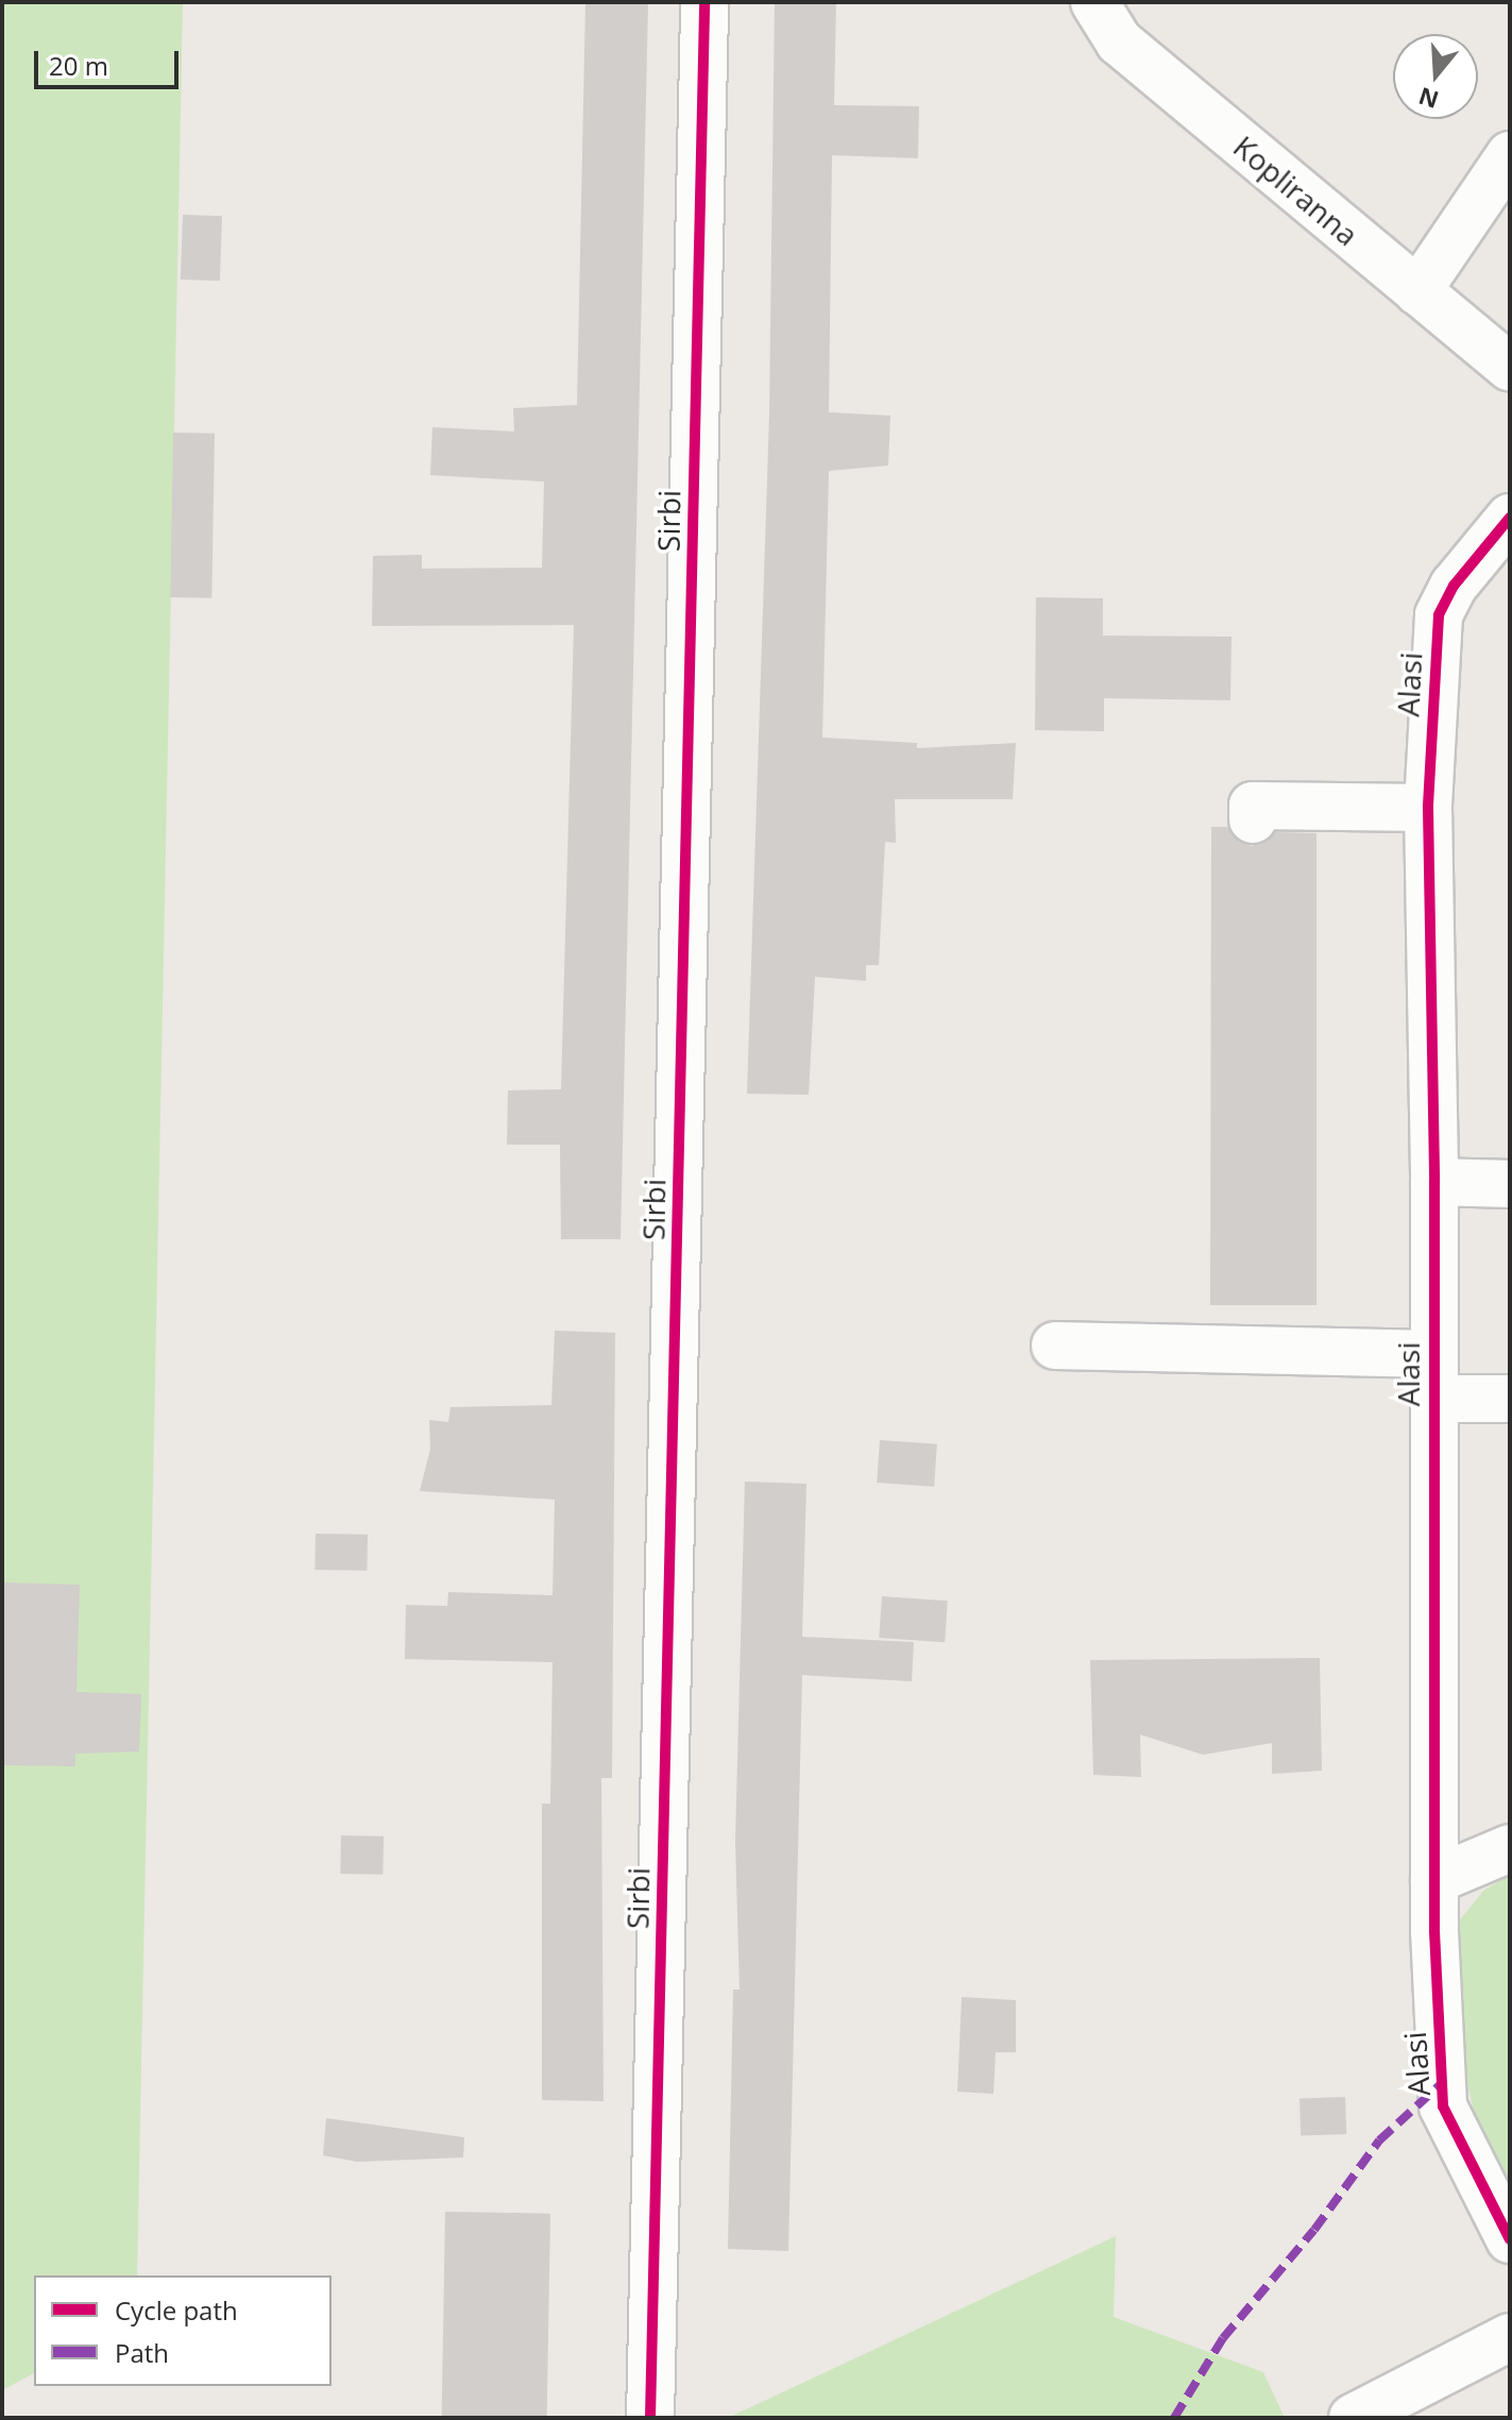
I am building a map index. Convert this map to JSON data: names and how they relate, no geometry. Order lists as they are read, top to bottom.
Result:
{
  "streets": {
    "street": ["Kopliranna", "Sirbi", "Alasi"]
  },
  "legend": ["Cycle path", "Path"],
  "scale_bar": "20 m",
  "north": "bottom"
}
